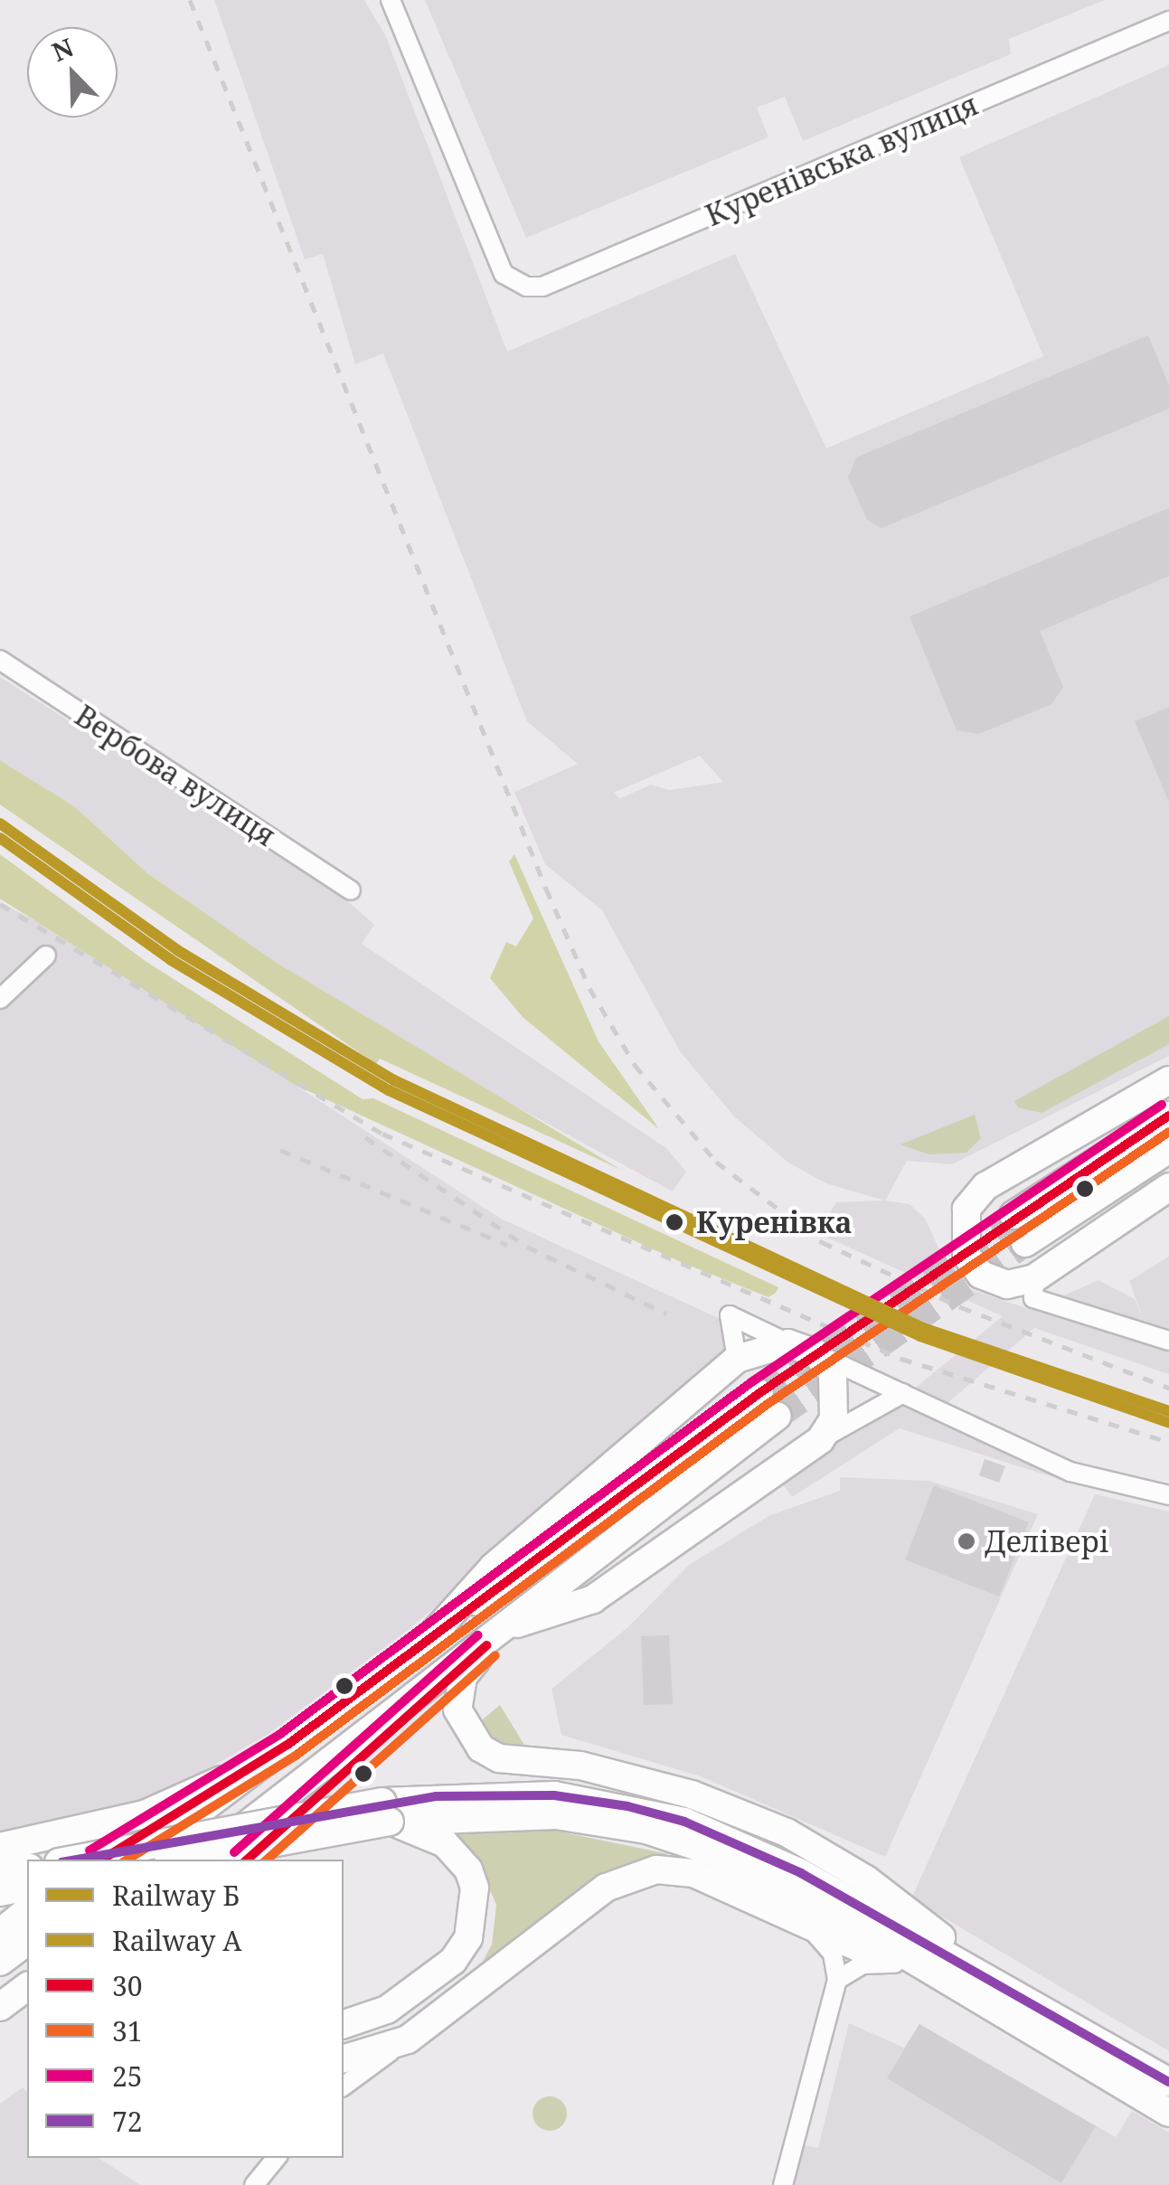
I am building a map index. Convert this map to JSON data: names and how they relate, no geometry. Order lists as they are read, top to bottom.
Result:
{
  "streets": {
    "street": ["Куренівська вулиця", "Вербова вулиця"]
  },
  "places": ["Куренівка", "Делівері"],
  "lines": [
    "rail line Б",
    "rail line A",
    "transit line 25",
    "transit line 30",
    "transit line 31",
    "transit line 72"
  ],
  "legend": [
    "Railway Б",
    "Railway A",
    "30",
    "31",
    "25",
    "72"
  ],
  "north": "top left"
}
